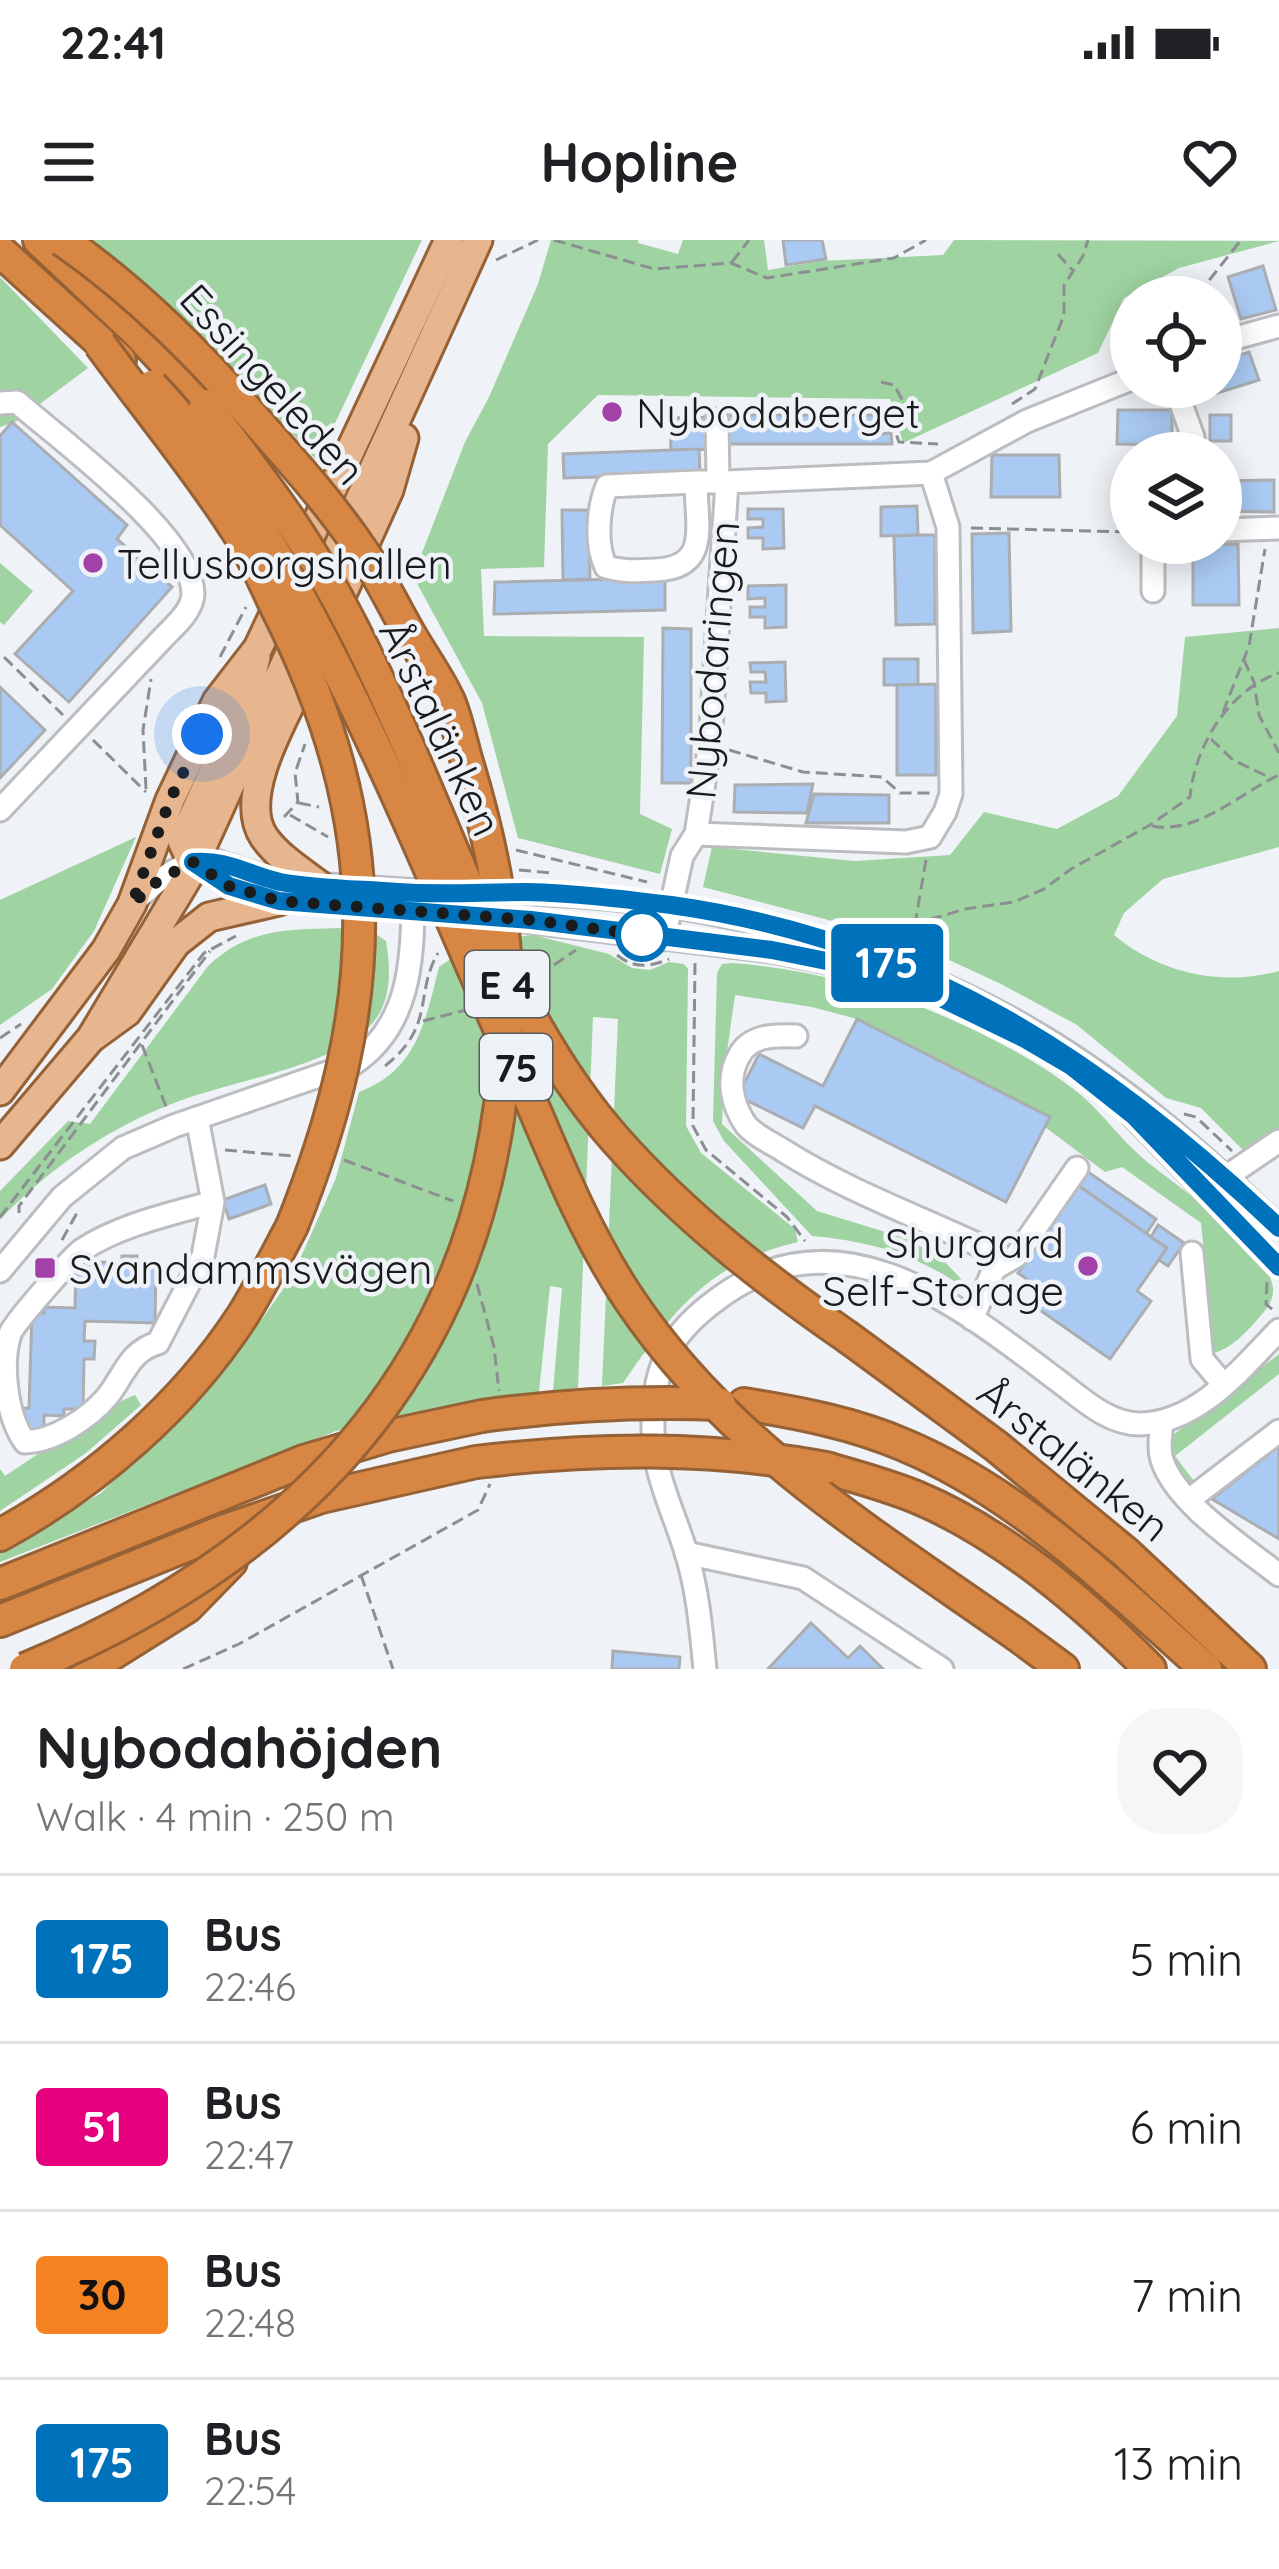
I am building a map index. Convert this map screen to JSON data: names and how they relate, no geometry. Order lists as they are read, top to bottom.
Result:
{
  "streets": {
    "highway": [
      "Essingeleden",
      "Årstalänken",
      "E 4",
      "75"
    ],
    "street": ["Nybodaringen"]
  },
  "places": {
    "other": ["Nybodaberget", "Tellusborgshallen", "Shurgard Self-Storage"],
    "transit": ["Svandammsvägen"]
  },
  "lines": ["bus line 175"],
  "page": {
    "status": "22:41",
    "header": "Hopline",
    "on_map": "175",
    "heading": ["Nybodahöjden", "Walk · 4 min · 250 m"],
    "list": [
      {
        "mark": "175",
        "name": "Bus",
        "note": "22:46",
        "value": "5 min"
      },
      {
        "mark": "51",
        "name": "Bus",
        "note": "22:47",
        "value": "6 min"
      },
      {
        "mark": "30",
        "name": "Bus",
        "note": "22:48",
        "value": "7 min"
      },
      {
        "mark": "175",
        "name": "Bus",
        "note": "22:54",
        "value": "13 min"
      }
    ]
  }
}
